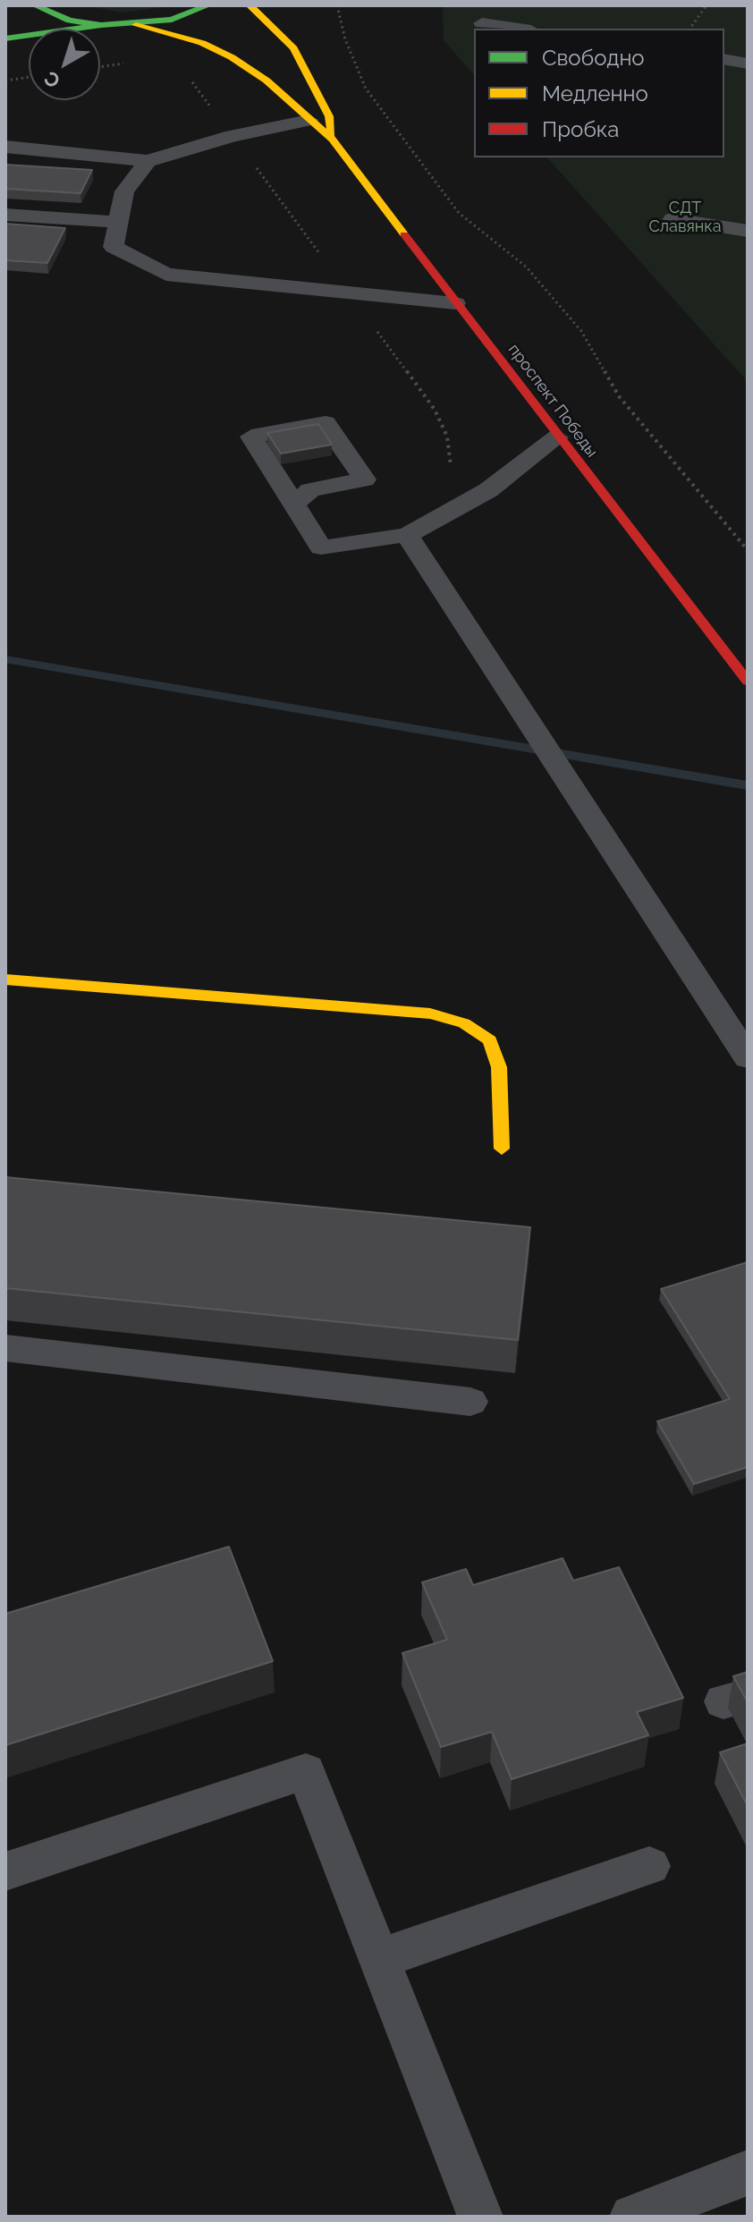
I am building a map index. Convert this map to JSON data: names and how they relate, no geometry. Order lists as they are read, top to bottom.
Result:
{
  "streets": {
    "main road": ["проспект Победы"]
  },
  "parks": ["СДТ Славянка"],
  "legend": ["Свободно", "Медленно", "Пробка"],
  "north": "bottom left"
}
